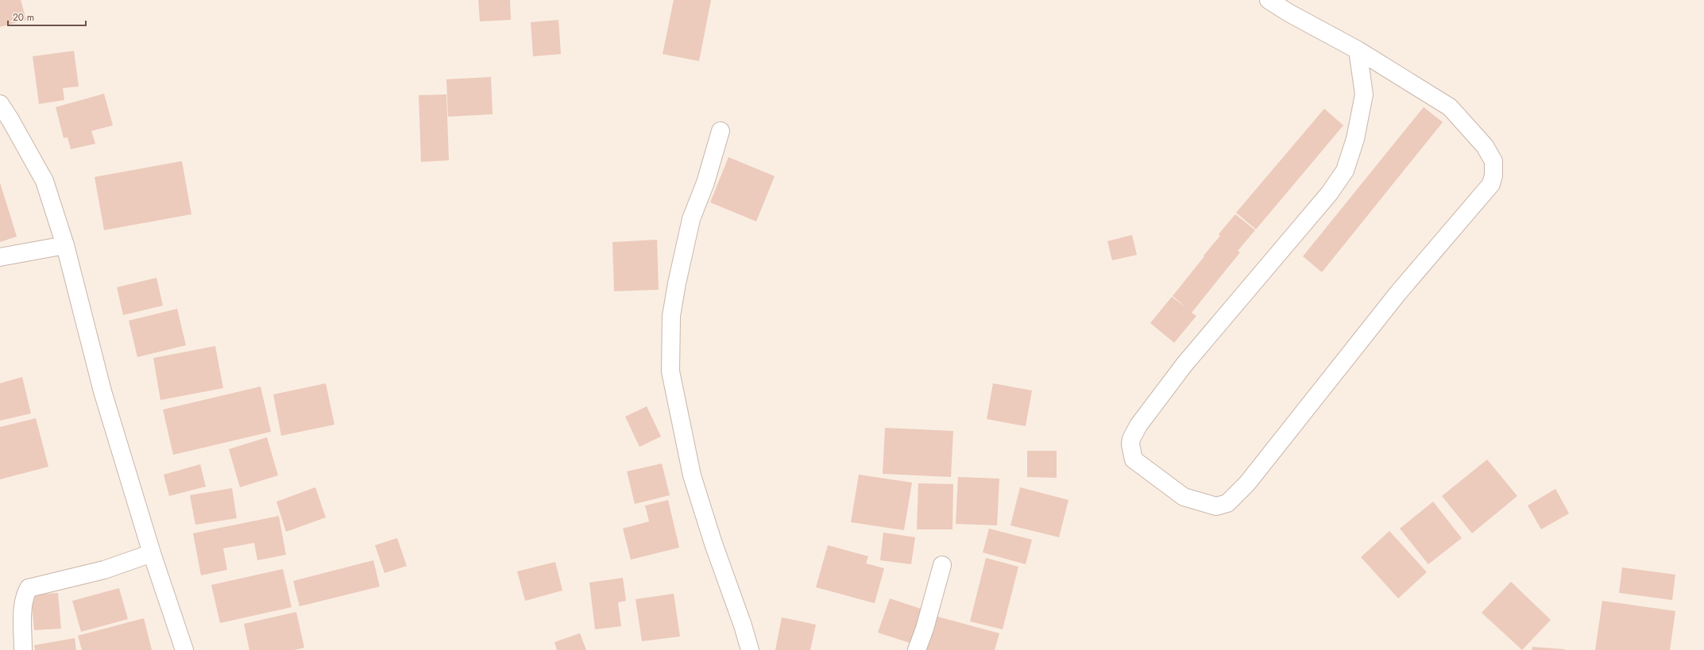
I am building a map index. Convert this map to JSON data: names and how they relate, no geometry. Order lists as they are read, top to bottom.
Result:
{
  "scale_bar": "20 m"
}
